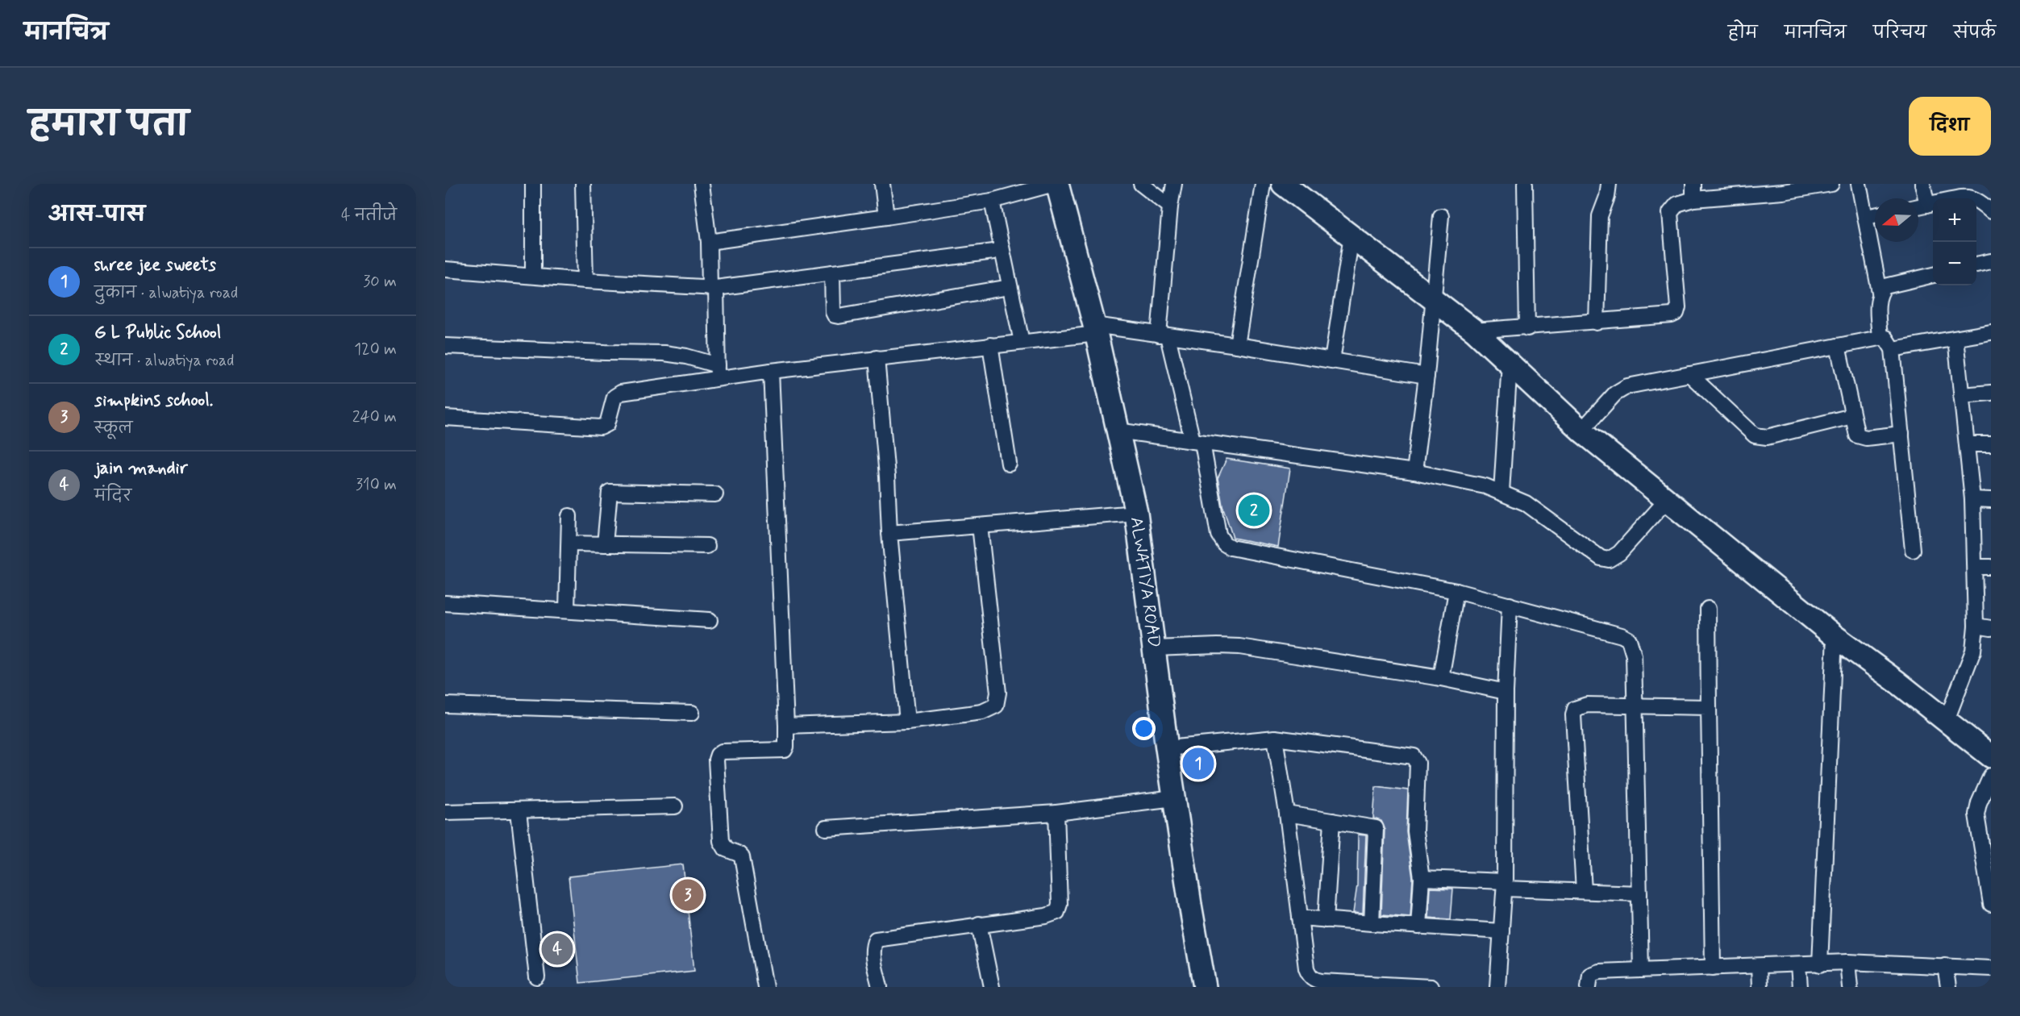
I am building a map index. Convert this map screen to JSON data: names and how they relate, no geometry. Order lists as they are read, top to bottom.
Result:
{
  "streets": {
    "street": ["ALWATIYA ROAD"]
  },
  "north": "left",
  "page": {
    "header": "मानचित्र",
    "nav": [
      "होम",
      "मानचित्र",
      "परिचय",
      "संपर्क"
    ],
    "title": "हमारा पता",
    "buttons": "दिशा",
    "heading": ["आस-पास", "4 नतीजे"],
    "map_buttons": ["+", "−"],
    "list": [
      {
        "mark": "1",
        "name": "shree jee sweets",
        "note": "दुकान · alwatiya road",
        "value": "30 m"
      },
      {
        "mark": "2",
        "name": "G L Public School",
        "note": "स्थान · alwatiya road",
        "value": "120 m"
      },
      {
        "mark": "3",
        "name": "simpkins school.",
        "note": "स्कूल",
        "value": "240 m"
      },
      {
        "mark": "4",
        "name": "jain mandir",
        "note": "मंदिर",
        "value": "310 m"
      }
    ],
    "pins": [
      "2",
      "1",
      "3",
      "4"
    ]
  }
}
